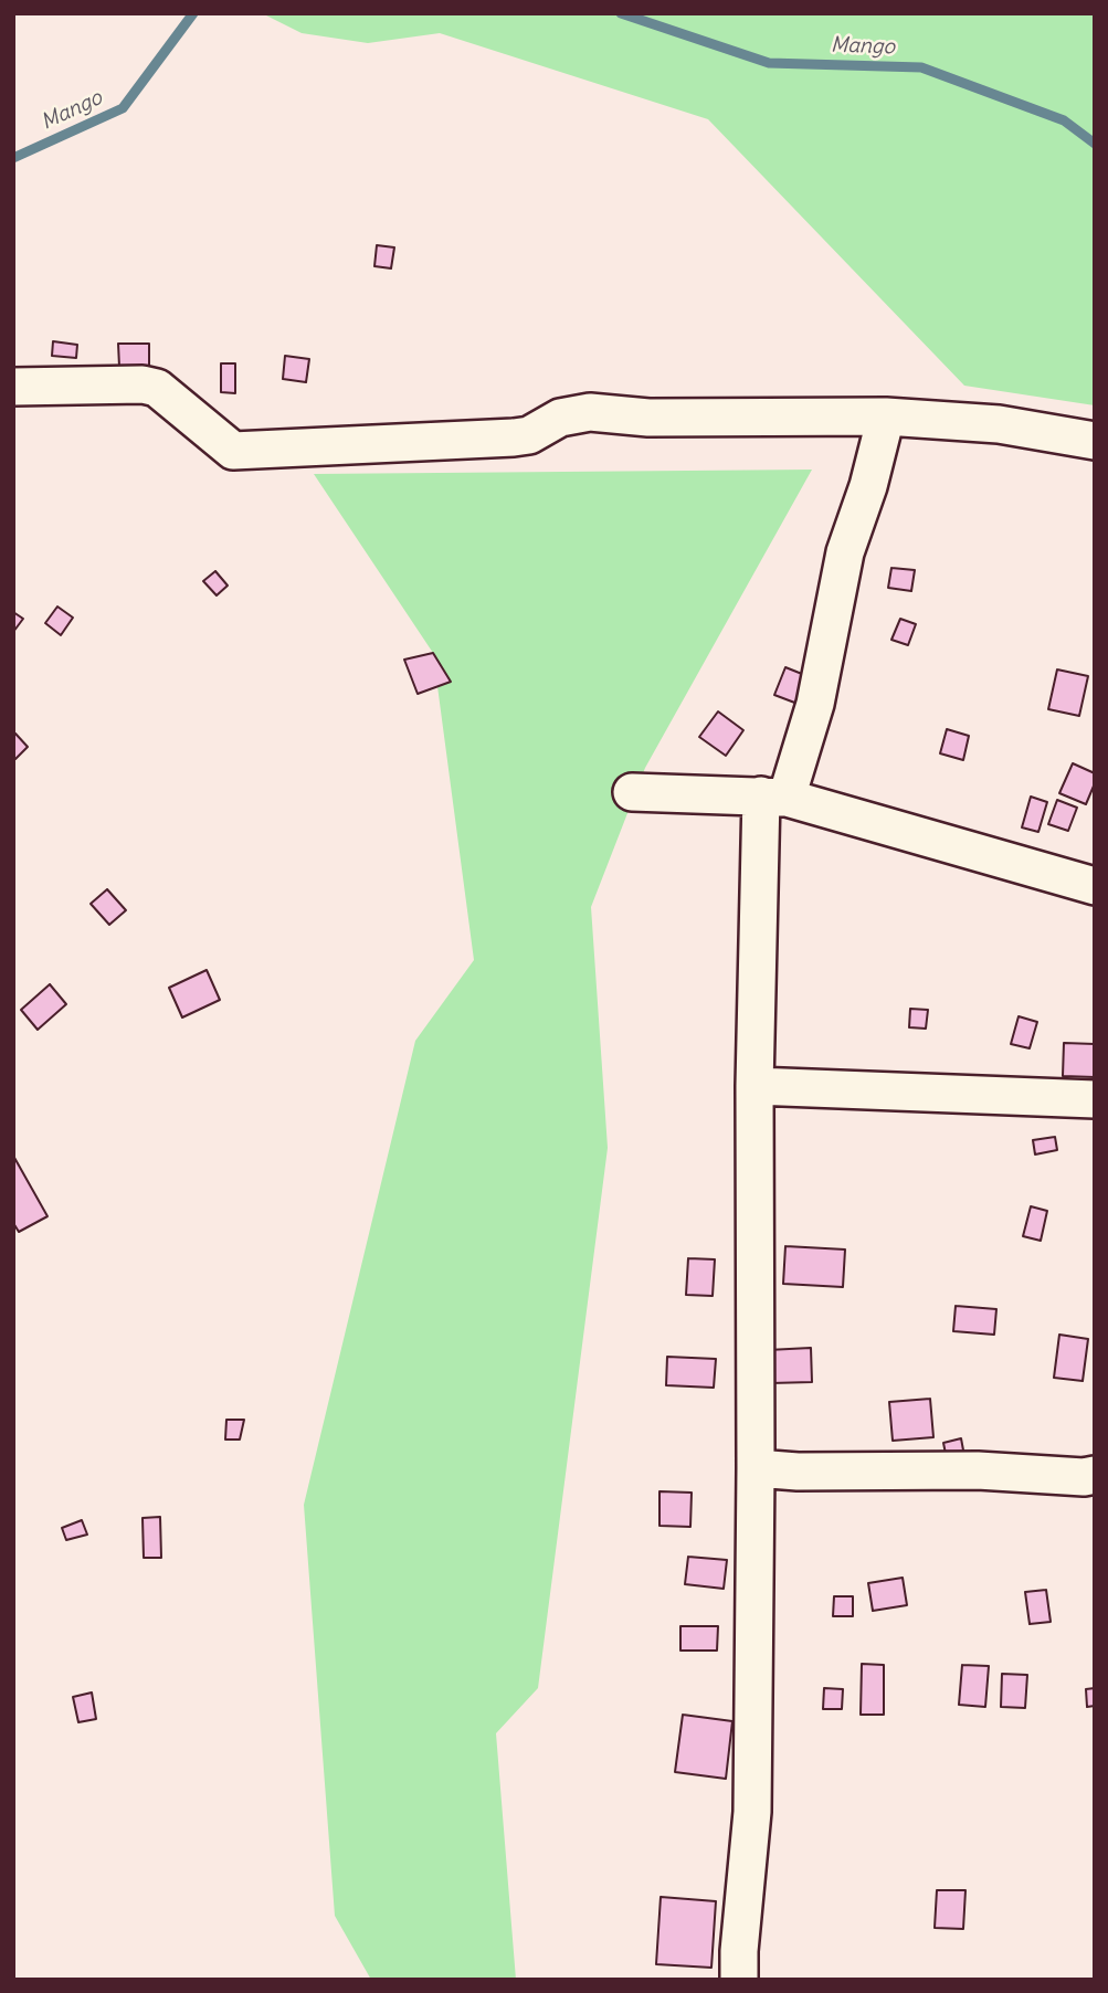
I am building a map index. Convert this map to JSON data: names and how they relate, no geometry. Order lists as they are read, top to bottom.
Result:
{
  "water": ["Mango"]
}
